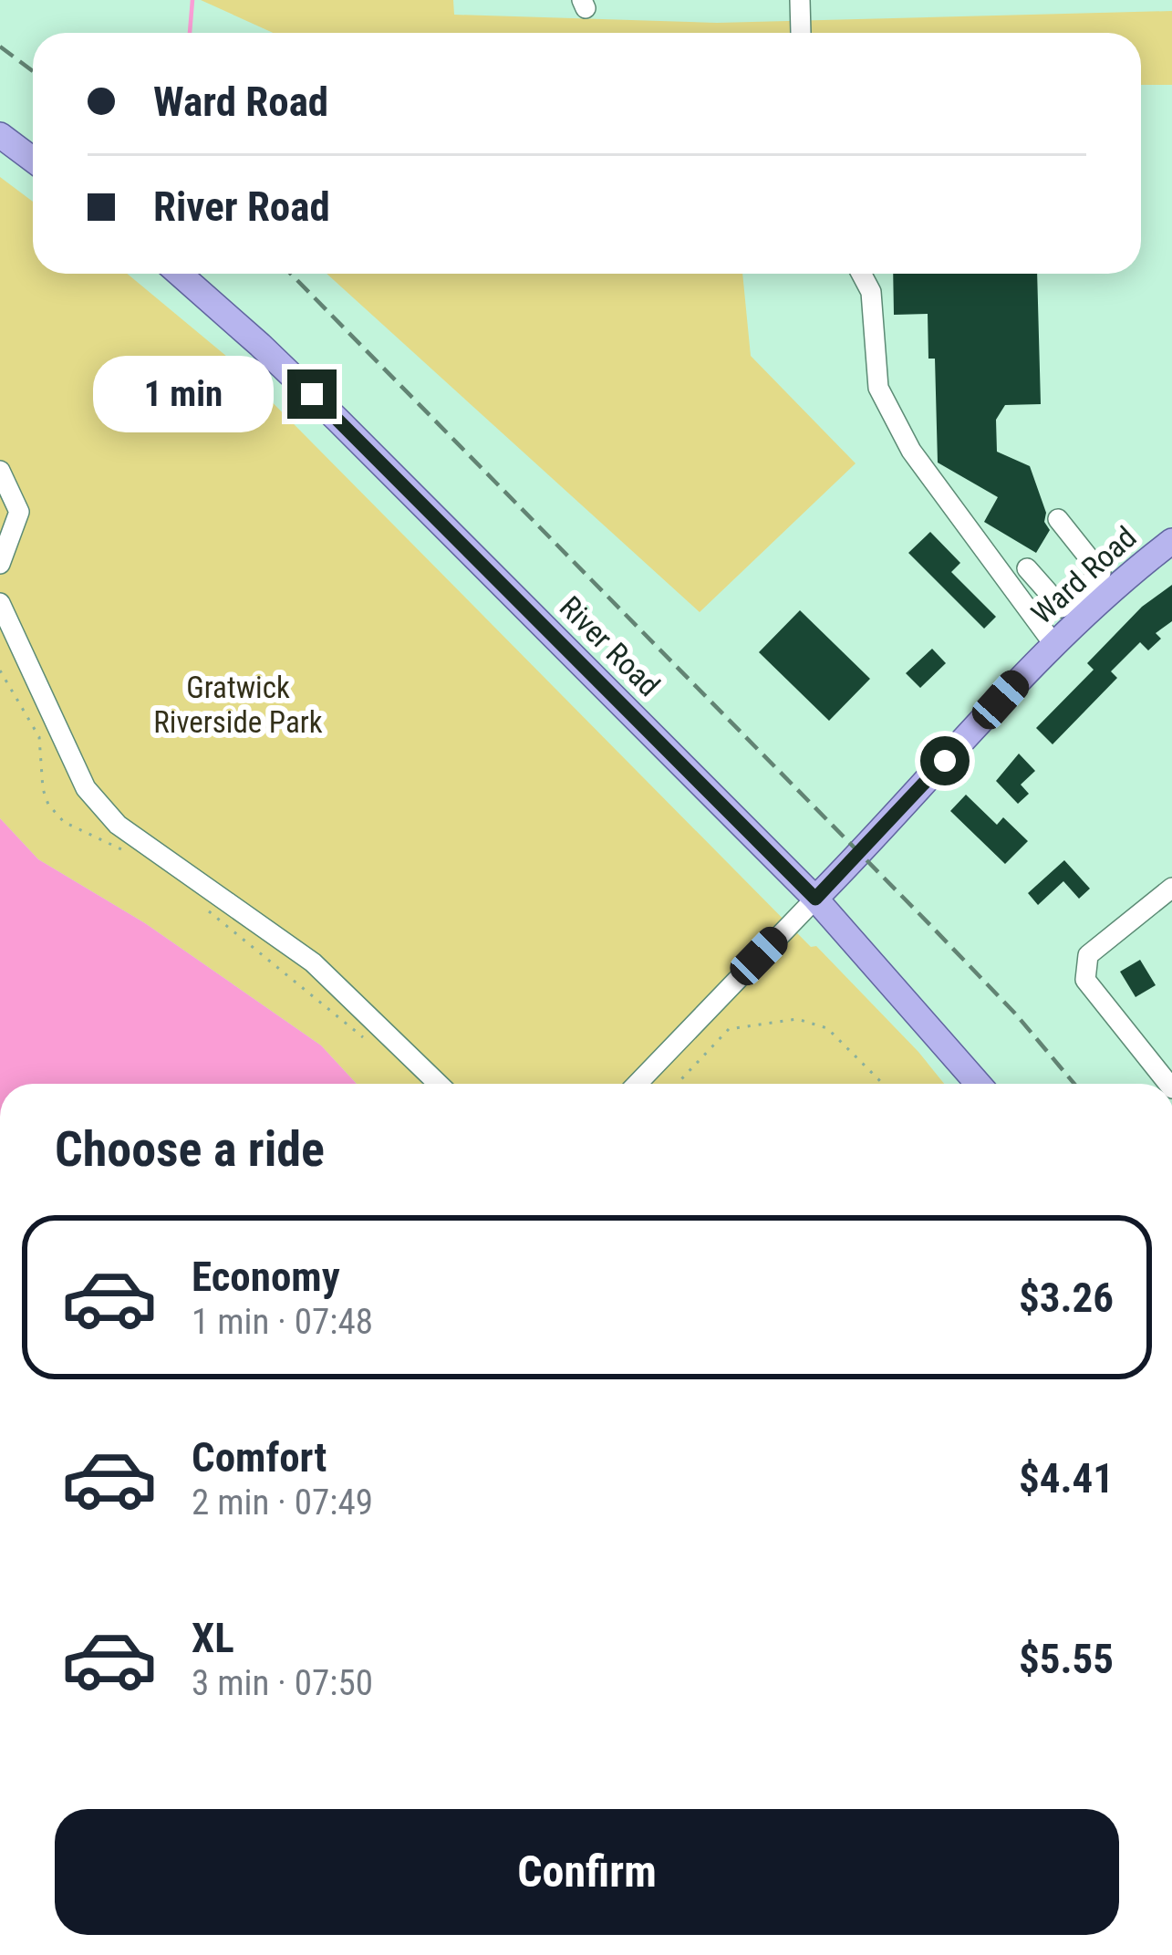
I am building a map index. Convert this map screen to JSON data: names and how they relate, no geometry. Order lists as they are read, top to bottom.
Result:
{
  "streets": {
    "main road": ["Ward Road", "River Road"]
  },
  "crossings": [
    ["Ward Road", "River Road"]
  ],
  "parks": ["Gratwick Riverside Park"],
  "page": {
    "banner": ["Ward Road", "River Road"],
    "bubble": "1 min",
    "heading": "Choose a ride",
    "list": [
      {
        "name": "Economy",
        "note": "1 min · 07:48",
        "value": "$3.26"
      },
      {
        "name": "Comfort",
        "note": "2 min · 07:49",
        "value": "$4.41"
      },
      {
        "name": "XL",
        "note": "3 min · 07:50",
        "value": "$5.55"
      }
    ],
    "buttons": "Confirm"
  }
}
